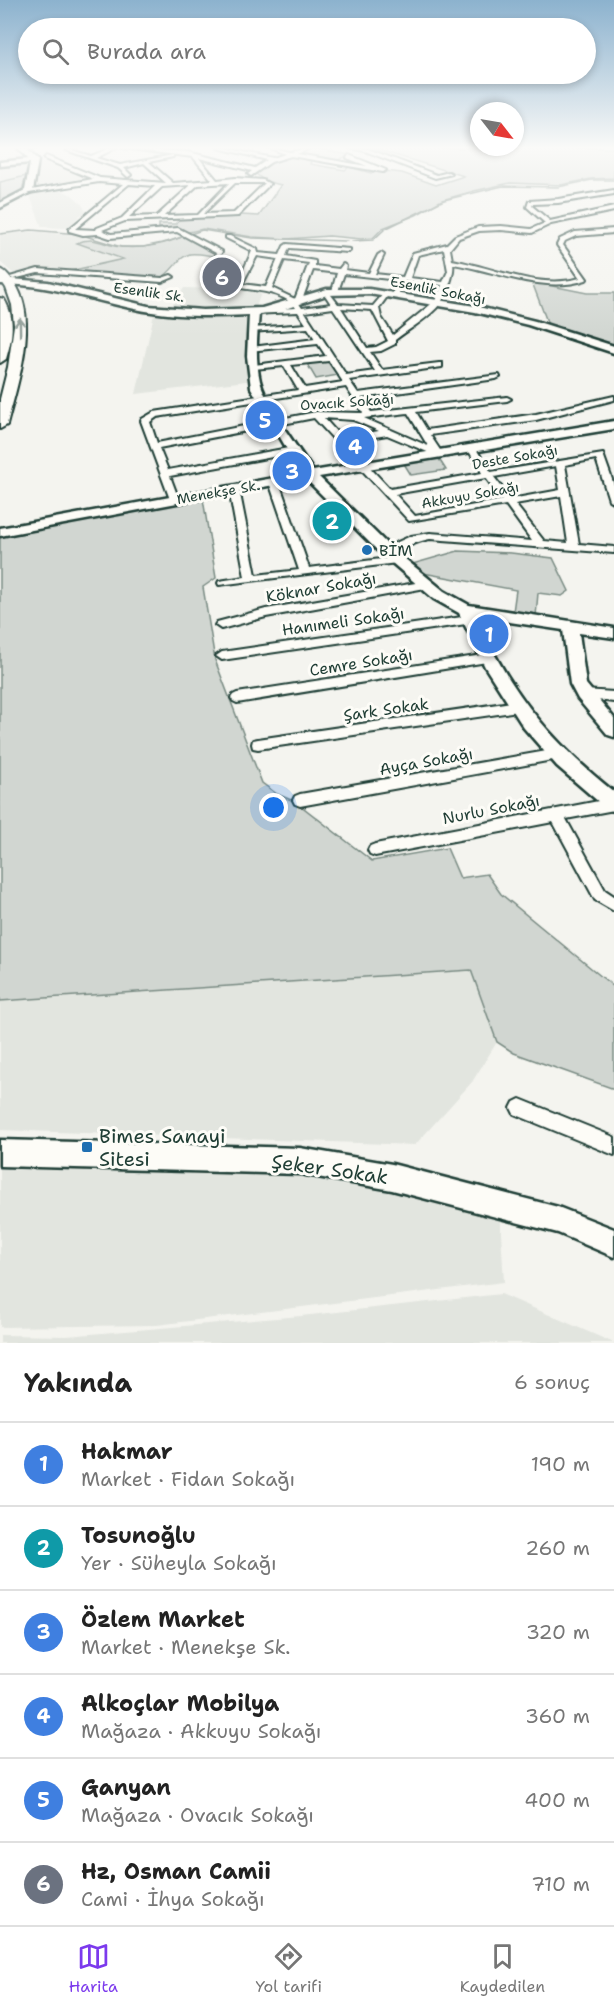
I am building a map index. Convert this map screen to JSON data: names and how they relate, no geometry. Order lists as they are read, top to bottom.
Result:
{
  "streets": {
    "street": [
      "Esenlik Sokağı",
      "Esenlik Sk.",
      "Ovacık Sokağı",
      "Deste Sokağı",
      "Menekşe Sk.",
      "Akkuyu Sokağı",
      "Köknar Sokağı",
      "Hanımeli Sokağı",
      "Cemre Sokağı",
      "Şark Sokak",
      "Ayça Sokağı",
      "Nurlu Sokağı",
      "Şeker Sokak"
    ]
  },
  "crossings": [
    ["Esenlik Sokağı", "Esenlik Sk."],
    ["Ovacık Sokağı", "Akkuyu Sokağı"],
    ["Deste Sokağı", "Akkuyu Sokağı"],
    ["Menekşe Sk.", "Akkuyu Sokağı"]
  ],
  "places": {
    "other": ["BİM"],
    "transit": ["Bimes Sanayi Sitesi"]
  },
  "north": "bottom right",
  "page": {
    "search": "Burada ara",
    "pins": [
      "6",
      "5",
      "4",
      "3",
      "2",
      "1"
    ],
    "heading": ["Yakında", "6 sonuç"],
    "list": [
      {
        "mark": "1",
        "name": "Hakmar",
        "note": "Market · Fidan Sokağı",
        "value": "190 m"
      },
      {
        "mark": "2",
        "name": "Tosunoğlu",
        "note": "Yer · Süheyla Sokağı",
        "value": "260 m"
      },
      {
        "mark": "3",
        "name": "Özlem Market",
        "note": "Market · Menekşe Sk.",
        "value": "320 m"
      },
      {
        "mark": "4",
        "name": "Alkoçlar Mobilya",
        "note": "Mağaza · Akkuyu Sokağı",
        "value": "360 m"
      },
      {
        "mark": "5",
        "name": "Ganyan",
        "note": "Mağaza · Ovacık Sokağı",
        "value": "400 m"
      },
      {
        "mark": "6",
        "name": "Hz, Osman Camii",
        "note": "Cami · İhya Sokağı",
        "value": "710 m"
      }
    ],
    "nav": ["Harita", "Yol tarifi", "Kaydedilen"]
  }
}
